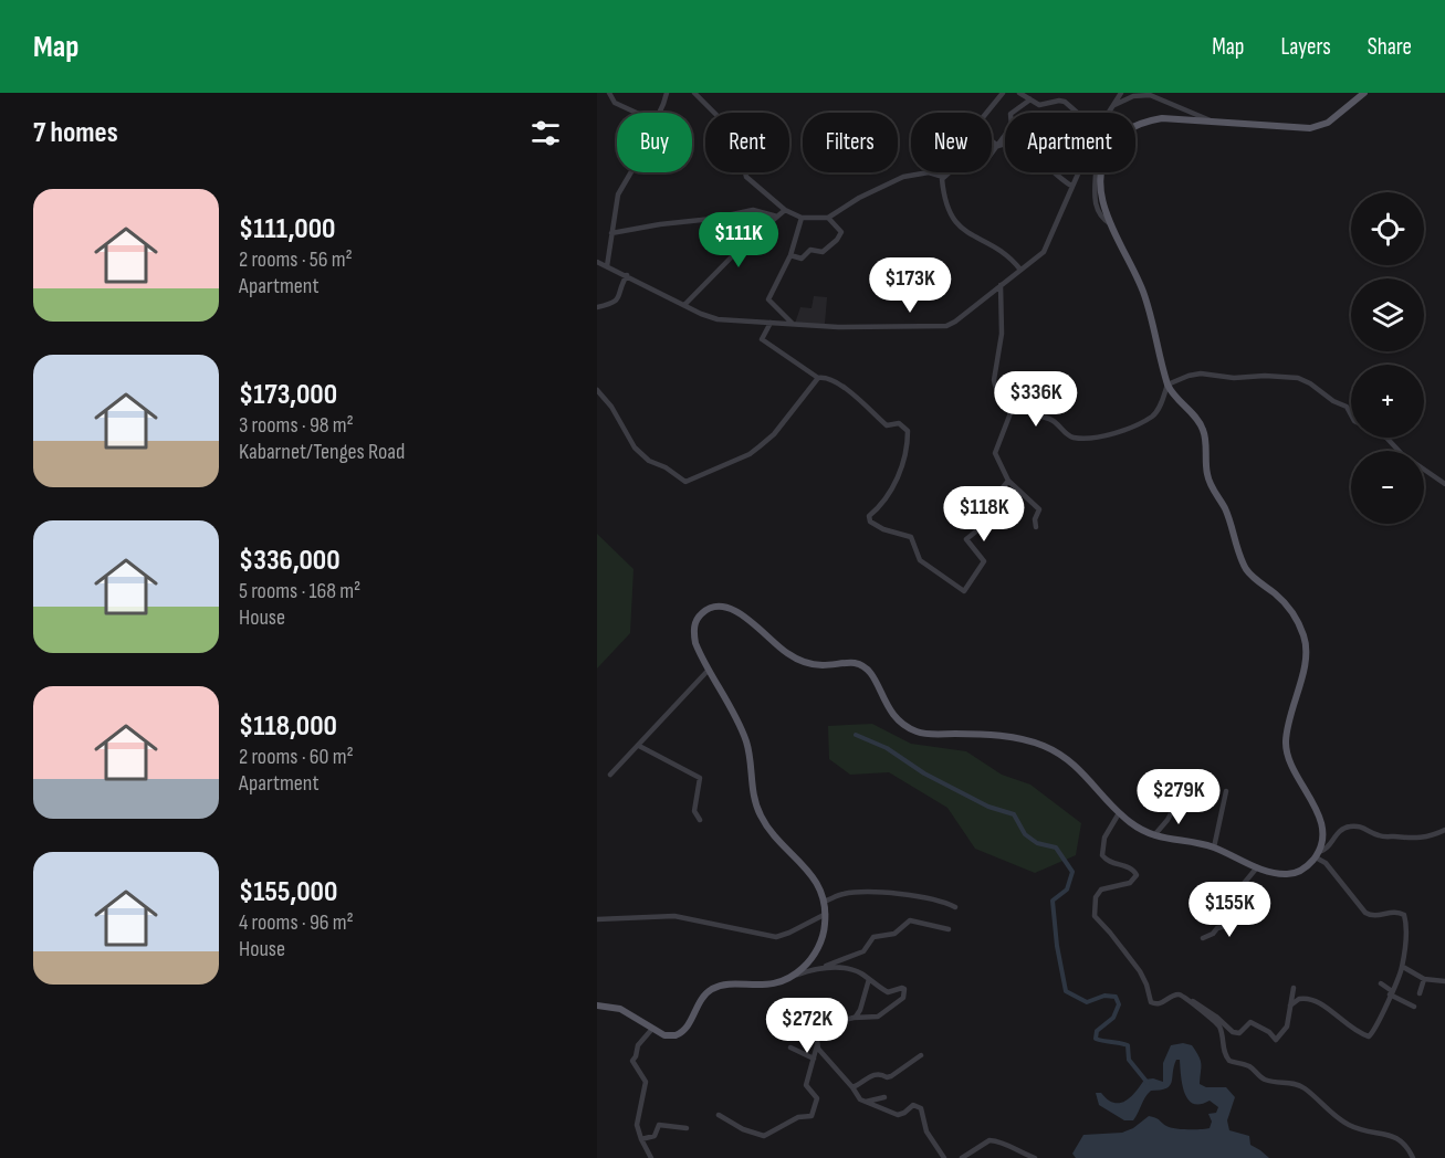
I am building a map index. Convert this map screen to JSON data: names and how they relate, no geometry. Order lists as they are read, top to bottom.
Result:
{
  "page": {
    "header": "Map",
    "nav": ["Map", "Layers", "Share"],
    "heading": "7 homes",
    "chip": [
      "Buy",
      "Rent",
      "Filters",
      "New",
      "Apartment"
    ],
    "list": [
      {
        "name": "$111,000",
        "note": "2 rooms · 56 m² · Apartment"
      },
      {
        "name": "$173,000",
        "note": "3 rooms · 98 m² · Kabarnet/Tenges Road"
      },
      {
        "name": "$336,000",
        "note": "5 rooms · 168 m² · House"
      },
      {
        "name": "$118,000",
        "note": "2 rooms · 60 m² · Apartment"
      },
      {
        "name": "$155,000",
        "note": "4 rooms · 96 m² · House"
      }
    ],
    "map_buttons": ["+", "−"],
    "price": [
      "$111K",
      "$173K",
      "$336K",
      "$118K",
      "$279K",
      "$155K",
      "$272K"
    ]
  }
}
